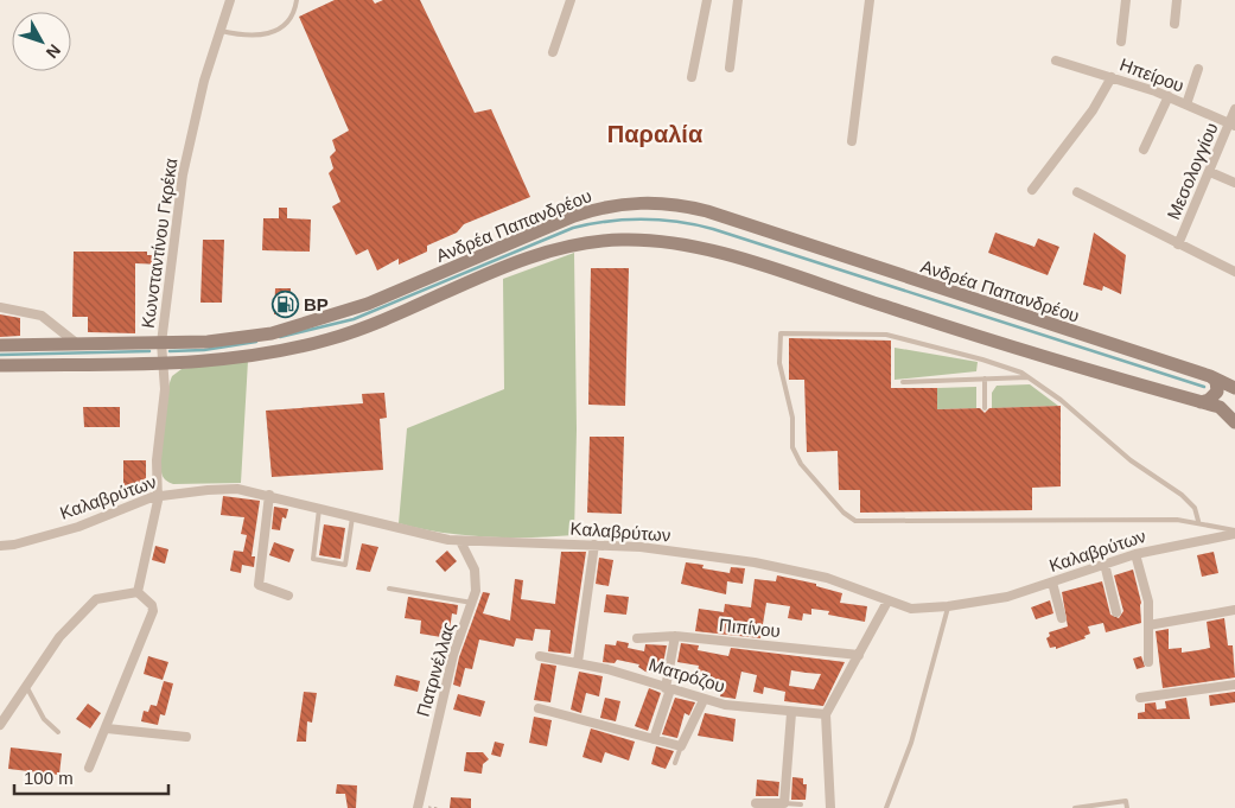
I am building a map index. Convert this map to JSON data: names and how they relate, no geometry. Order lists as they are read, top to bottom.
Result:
{
  "streets": {
    "main road": ["Ανδρέα Παπανδρέου"],
    "street": [
      "Ηπείρου",
      "Μεσολογγίου",
      "Κωνσταντίνου Γκρέκα",
      "Καλαβρύτων",
      "Πιπίνου",
      "Πατρινέλλας",
      "Ματρόζου"
    ]
  },
  "crossings": [
    ["Ηπείρου", "Μεσολογγίου"],
    ["Ανδρέα Παπανδρέου", "Κωνσταντίνου Γκρέκα"],
    ["Κωνσταντίνου Γκρέκα", "Καλαβρύτων"],
    ["Καλαβρύτων", "Πατρινέλλας"]
  ],
  "districts": ["Παραλία"],
  "places": {
    "fuel station": ["BP"]
  },
  "scale_bar": "100 m",
  "north": "bottom right"
}
